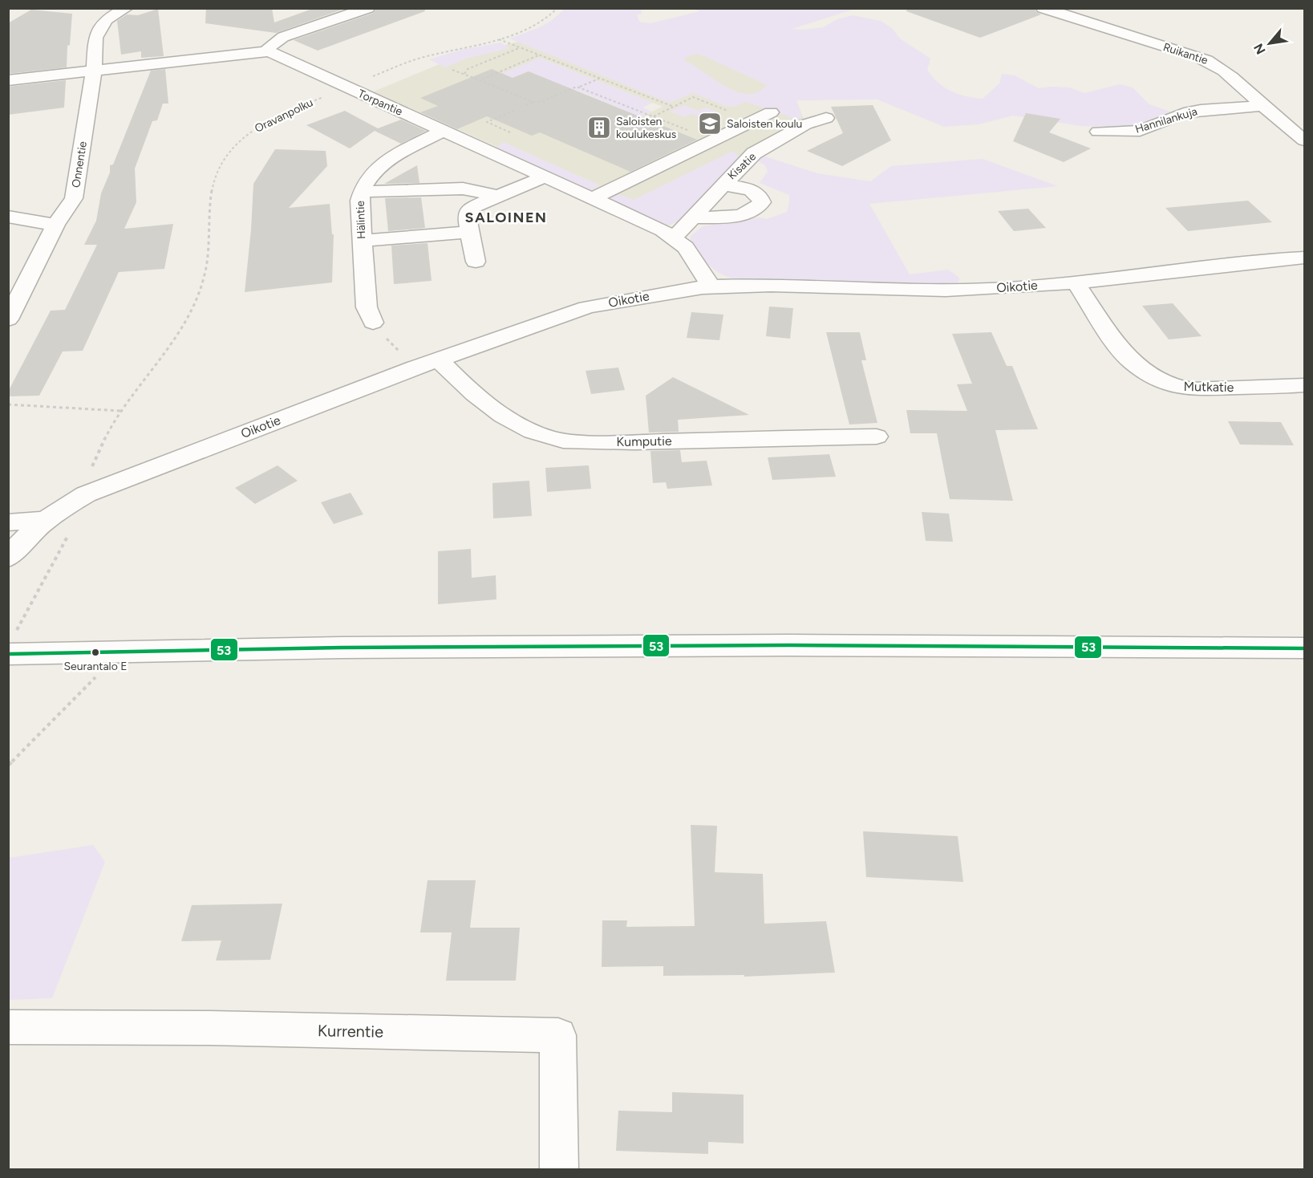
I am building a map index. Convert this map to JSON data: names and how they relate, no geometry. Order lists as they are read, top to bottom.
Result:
{
  "streets": {
    "main road": [
      "Ruikantie",
      "Torpantie",
      "Hannilankuja",
      "Onnentie",
      "Kisatie",
      "Hälintie",
      "Oikotie",
      "Mutkatie",
      "Kumputie",
      "Kurrentie"
    ],
    "path": ["Oravanpolku"]
  },
  "crossings": [
    ["Ruikantie", "Hannilankuja"],
    ["Torpantie", "Oravanpolku"],
    ["Torpantie", "Kisatie"],
    ["Torpantie", "Hälintie"],
    ["Torpantie", "Oikotie"],
    ["Oravanpolku", "Oikotie"],
    ["Oikotie", "Mutkatie"],
    ["Oikotie", "Kumputie"]
  ],
  "districts": ["SALOINEN"],
  "places": {
    "school or university": ["Saloisten koulu"],
    "building": ["Saloisten koulukeskus"],
    "other": ["Seurantalo E"]
  },
  "lines": ["transit line 53"],
  "north": "bottom left"
}
